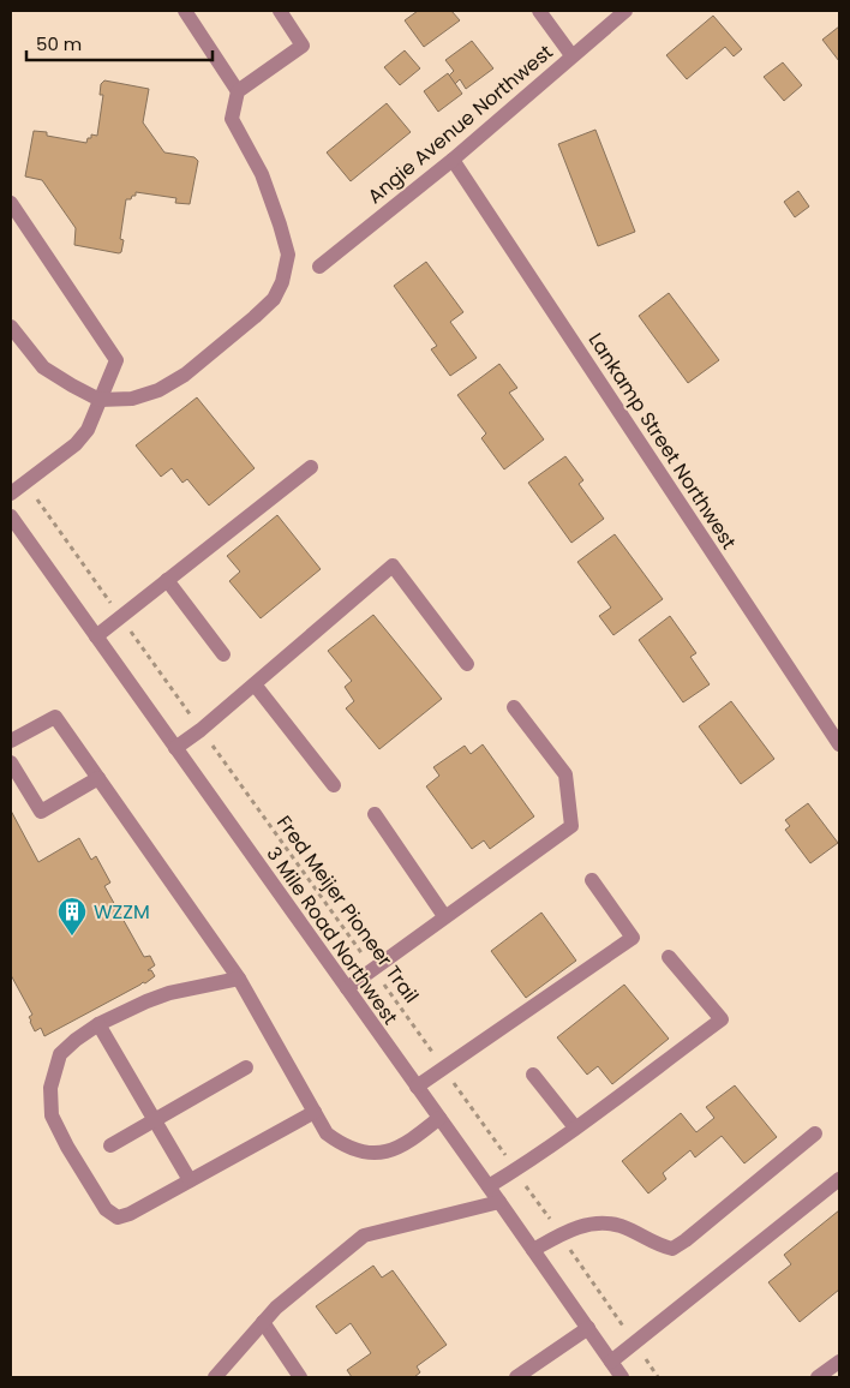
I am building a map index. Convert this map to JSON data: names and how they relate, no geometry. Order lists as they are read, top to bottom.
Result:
{
  "streets": {
    "street": ["Angie Avenue Northwest", "Lankamp Street Northwest", "3 Mile Road Northwest"],
    "path": ["Fred Meijer Pioneer Trail"]
  },
  "crossings": [
    ["Angie Avenue Northwest", "Lankamp Street Northwest"]
  ],
  "places": {
    "building": ["WZZM"]
  },
  "scale_bar": "50 m"
}
